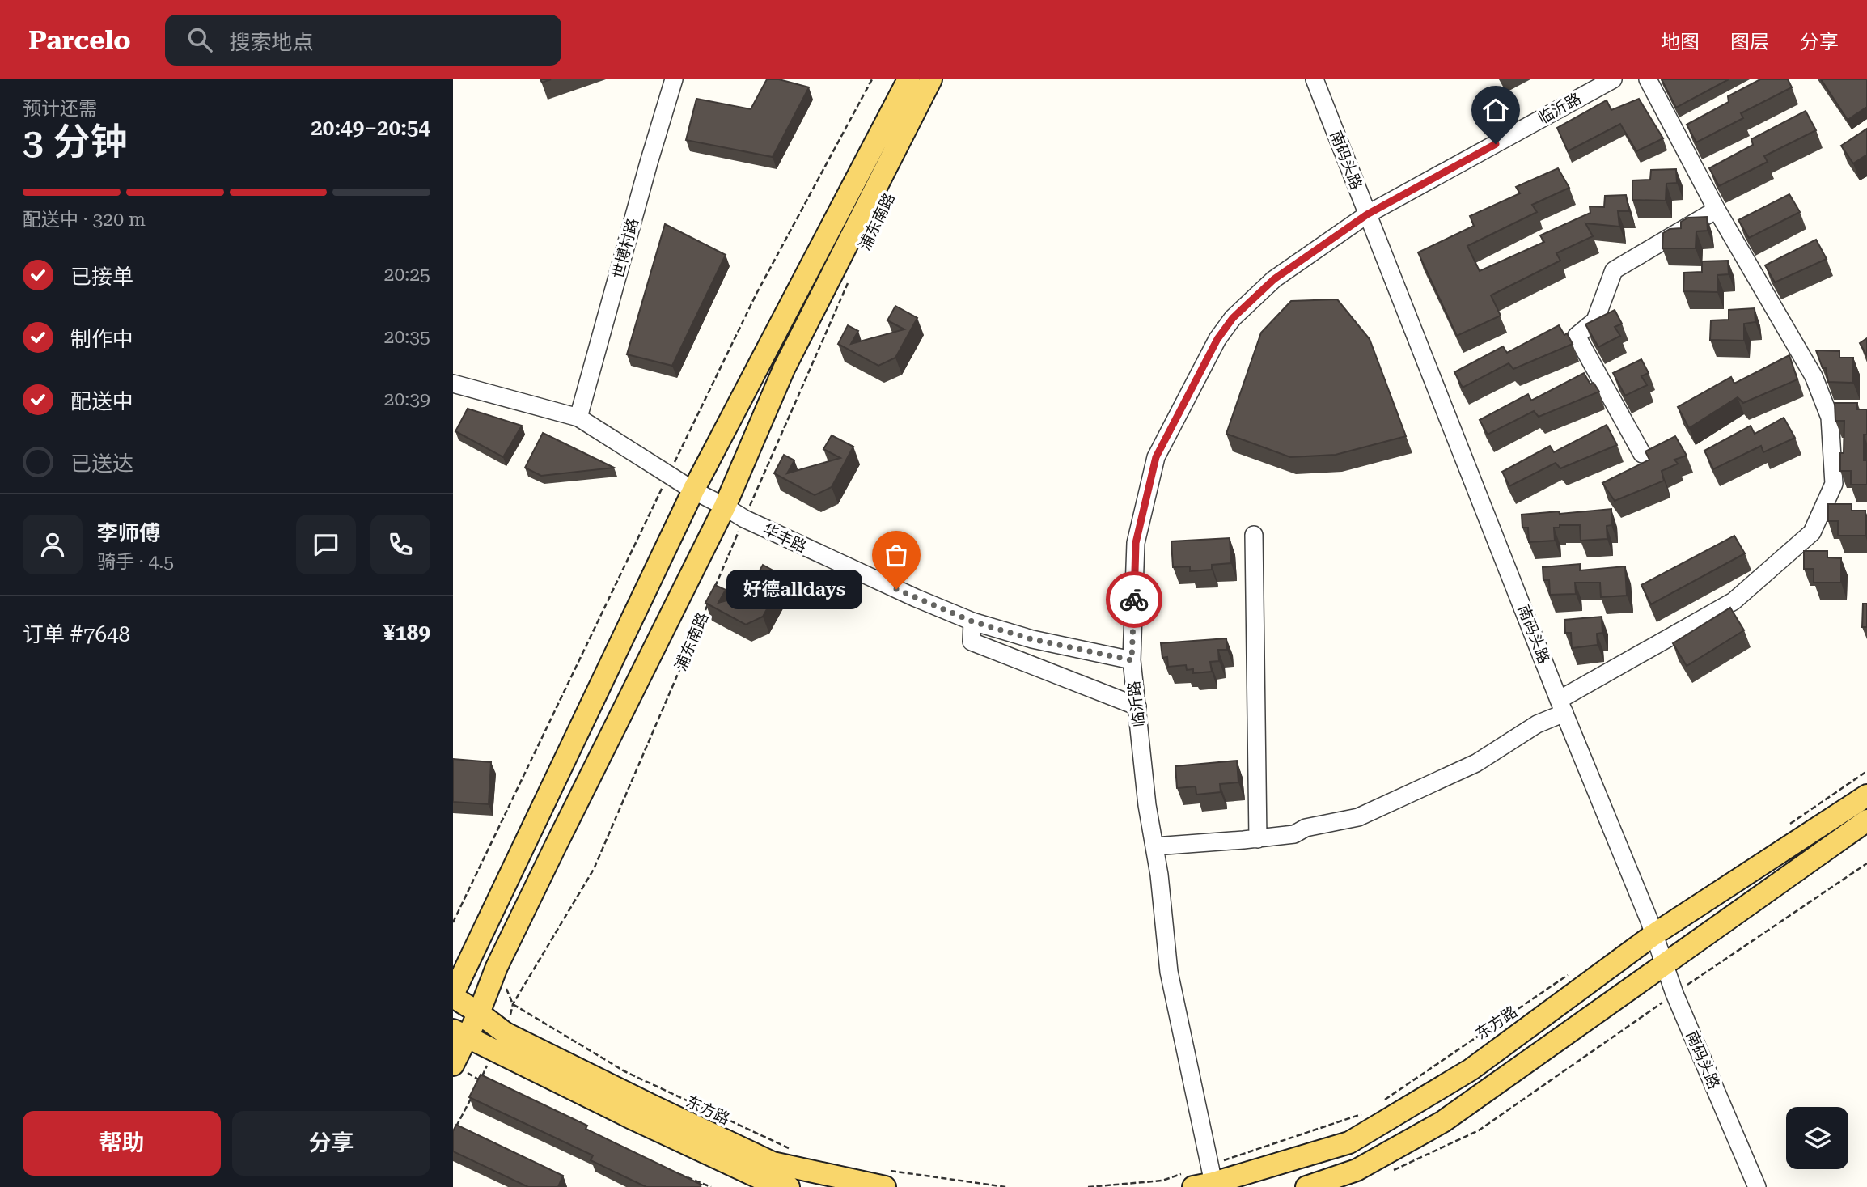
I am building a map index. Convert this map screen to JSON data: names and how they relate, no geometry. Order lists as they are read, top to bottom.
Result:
{
  "streets": {
    "main road": ["浦东南路", "东方路"],
    "street": [
      "临沂路",
      "南码头路",
      "世博村路",
      "华丰路"
    ]
  },
  "crossings": [
    ["临沂路", "南码头路"],
    ["临沂路", "华丰路"],
    ["临沂路", "东方路"],
    ["南码头路", "东方路"],
    ["浦东南路", "华丰路"],
    ["浦东南路", "东方路"],
    ["世博村路", "华丰路"]
  ],
  "places": ["好德alldays"],
  "page": {
    "header": "Parcelo",
    "search": "搜索地点",
    "nav": ["地图", "图层", "分享"],
    "heading": ["3 分钟", "预计还需", "20:49–20:54"],
    "panel": [
      "李师傅",
      "骑手 · 4.5",
      "订单 #7648",
      "¥189"
    ],
    "bar": "配送中 · 320 m",
    "list": [
      ["已接单", "20:25"],
      ["制作中", "20:35"],
      ["配送中", "20:39"],
      "已送达"
    ],
    "bubble": "好德alldays",
    "buttons": ["帮助", "分享"]
  }
}
